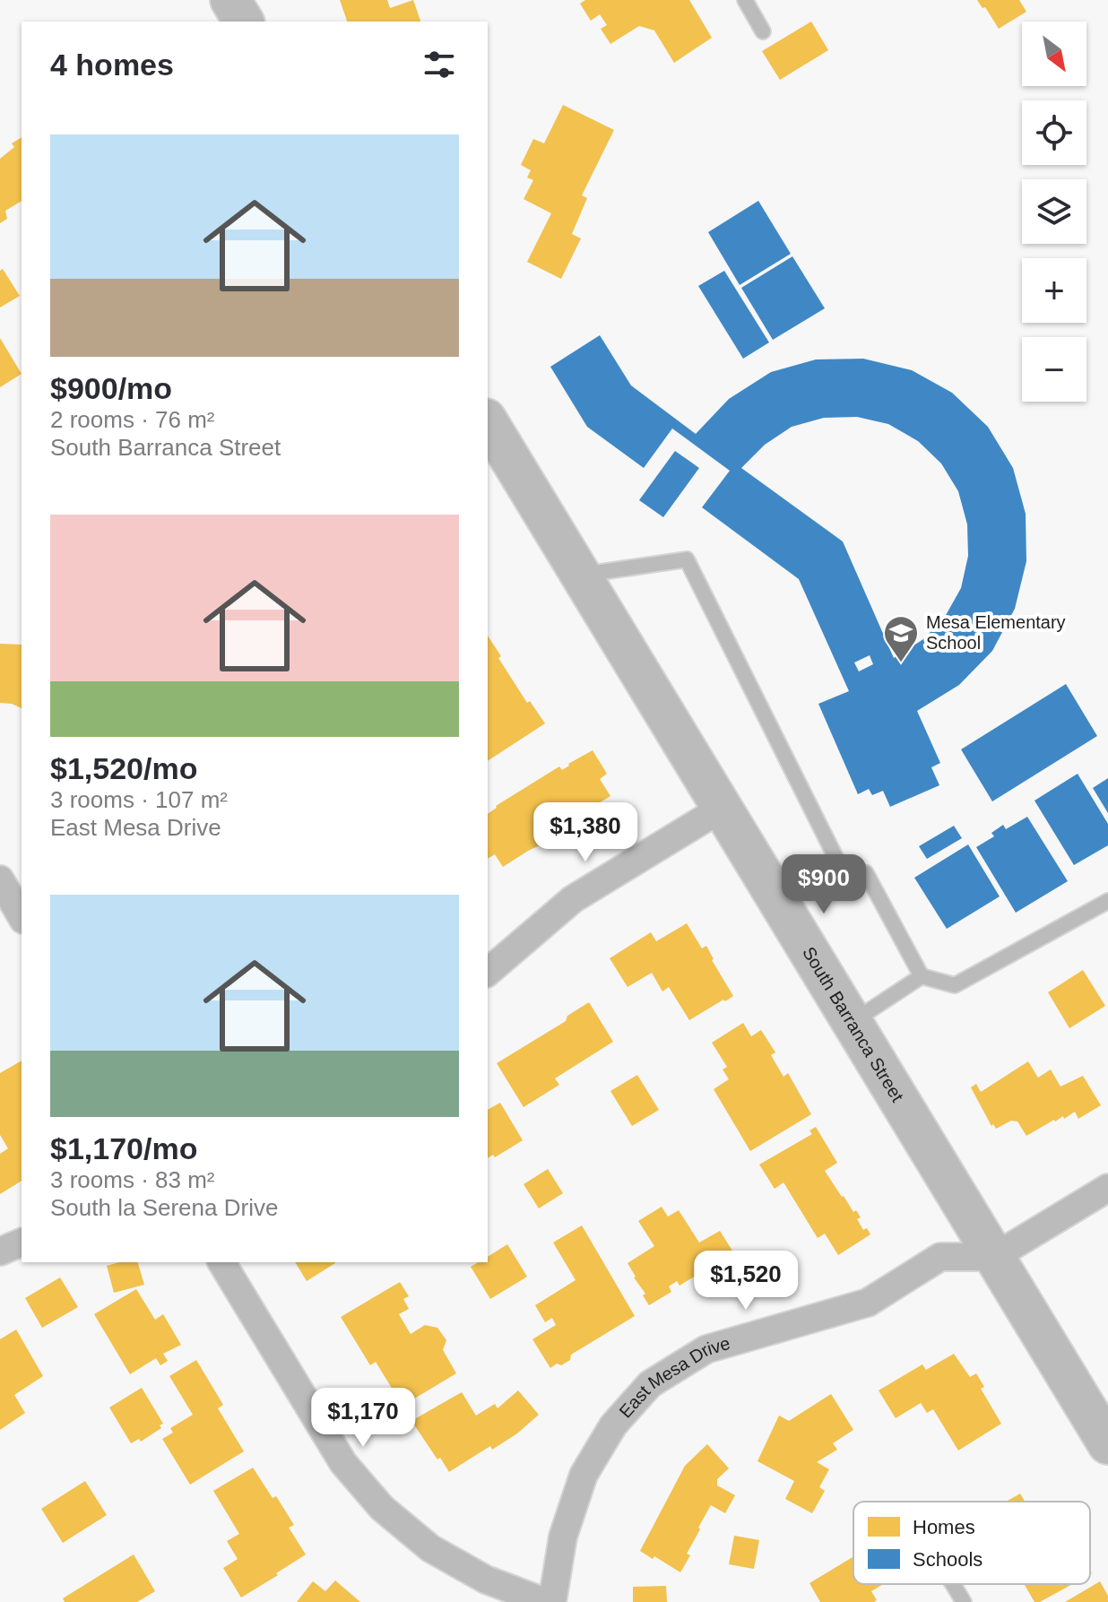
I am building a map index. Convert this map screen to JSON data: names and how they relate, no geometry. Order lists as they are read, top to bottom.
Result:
{
  "streets": {
    "main road": ["South Barranca Street"],
    "street": ["East Mesa Drive"]
  },
  "crossings": [
    ["South Barranca Street", "East Mesa Drive"]
  ],
  "places": {
    "school or university": ["Mesa Elementary School"]
  },
  "legend": ["Homes", "Schools"],
  "north": "bottom right",
  "page": {
    "map_buttons": ["+", "−"],
    "heading": "4 homes",
    "list": [
      {
        "name": "$900/mo",
        "note": "2 rooms · 76 m² · South Barranca Street"
      },
      {
        "name": "$1,520/mo",
        "note": "3 rooms · 107 m² · East Mesa Drive"
      },
      {
        "name": "$1,170/mo",
        "note": "3 rooms · 83 m² · South la Serena Drive"
      }
    ],
    "price": [
      "$1,380",
      "$900",
      "$1,520",
      "$1,170"
    ]
  }
}
